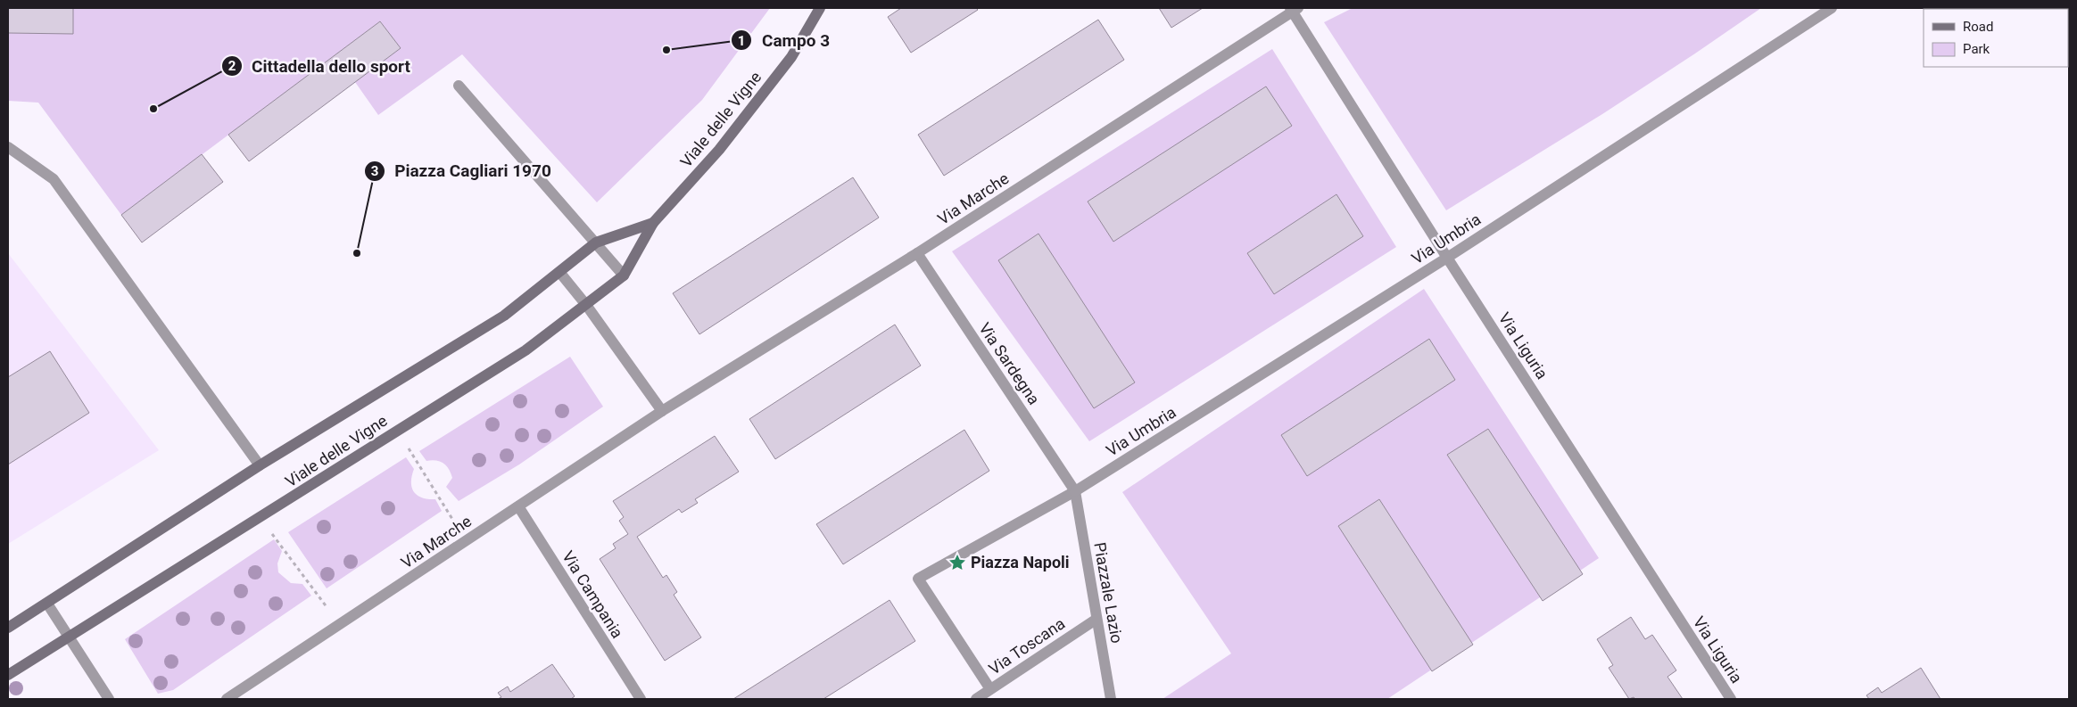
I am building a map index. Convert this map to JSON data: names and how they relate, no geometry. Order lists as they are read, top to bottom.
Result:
{
  "streets": {
    "street": [
      "Viale delle Vigne",
      "Via Marche",
      "Via Umbria",
      "Via Liguria",
      "Via Sardegna",
      "Piazzale Lazio",
      "Via Campania",
      "Via Toscana"
    ]
  },
  "crossings": [
    ["Via Marche", "Via Liguria"],
    ["Via Marche", "Via Sardegna"],
    ["Via Marche", "Via Campania"],
    ["Via Umbria", "Via Liguria"],
    ["Via Umbria", "Via Sardegna"],
    ["Via Umbria", "Piazzale Lazio"],
    ["Via Sardegna", "Piazzale Lazio"],
    ["Piazzale Lazio", "Via Toscana"]
  ],
  "places": {
    "other": ["Campo 3", "Cittadella dello sport", "Piazza Cagliari 1970"],
    "place": ["Piazza Napoli"]
  },
  "legend": ["Road", "Park"]
}
